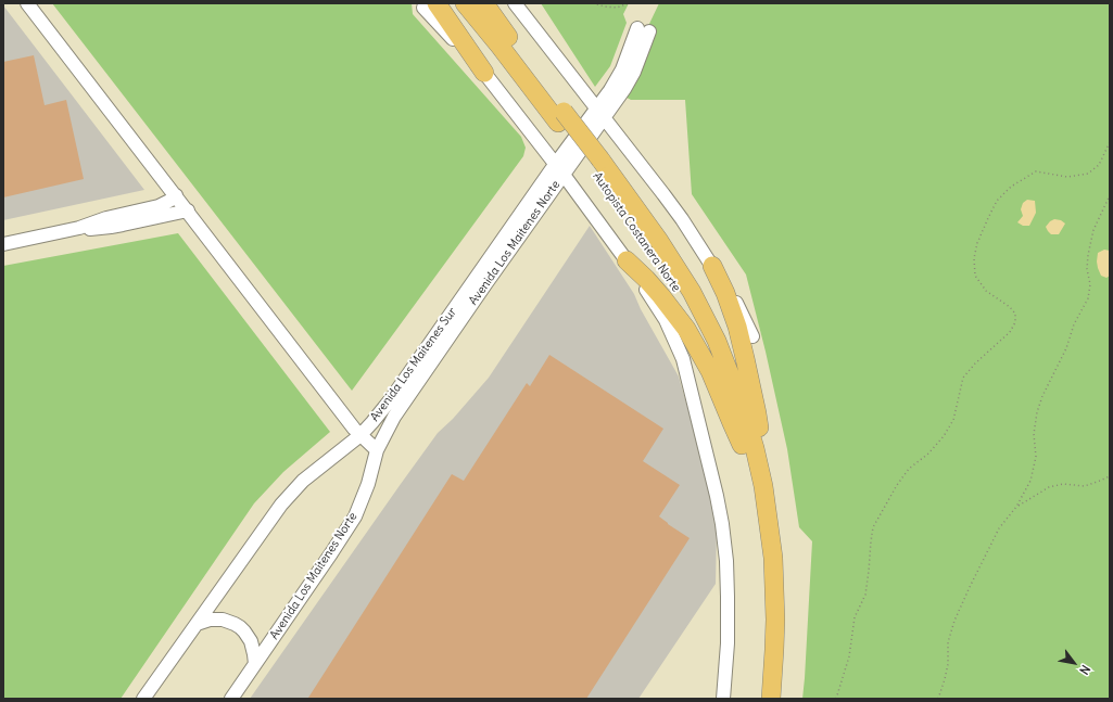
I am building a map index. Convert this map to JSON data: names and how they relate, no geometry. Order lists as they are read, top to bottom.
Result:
{
  "streets": {
    "highway": ["Autopista Costanera Norte"],
    "street": ["Avenida Los Maitenes Norte", "Avenida Los Maitenes Sur"]
  },
  "crossings": [
    ["Avenida Los Maitenes Norte", "Avenida Los Maitenes Sur"]
  ],
  "north": "bottom right"
}
